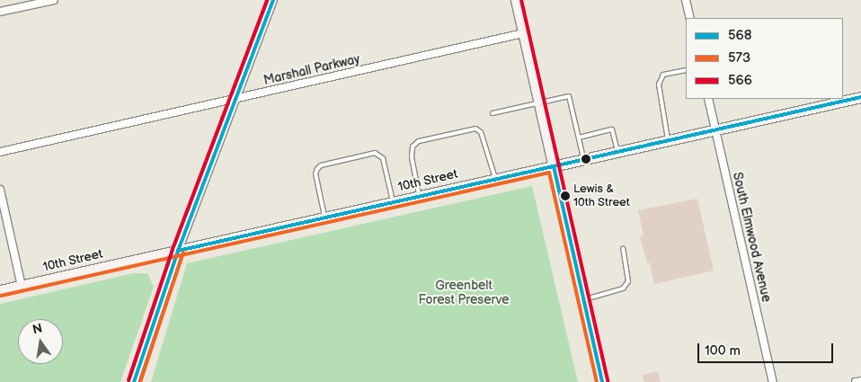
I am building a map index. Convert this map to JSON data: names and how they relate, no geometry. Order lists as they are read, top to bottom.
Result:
{
  "streets": {
    "street": ["Marshall Parkway", "10th Street", "South Elmwood Avenue"]
  },
  "crossings": [
    ["10th Street", "South Elmwood Avenue"]
  ],
  "parks": ["Greenbelt Forest Preserve"],
  "places": ["Lewis & 10th Street"],
  "lines": ["transit line 568", "transit line 566", "transit line 573"],
  "legend": ["568", "573", "566"],
  "scale_bar": "100 m",
  "north": "top"
}
